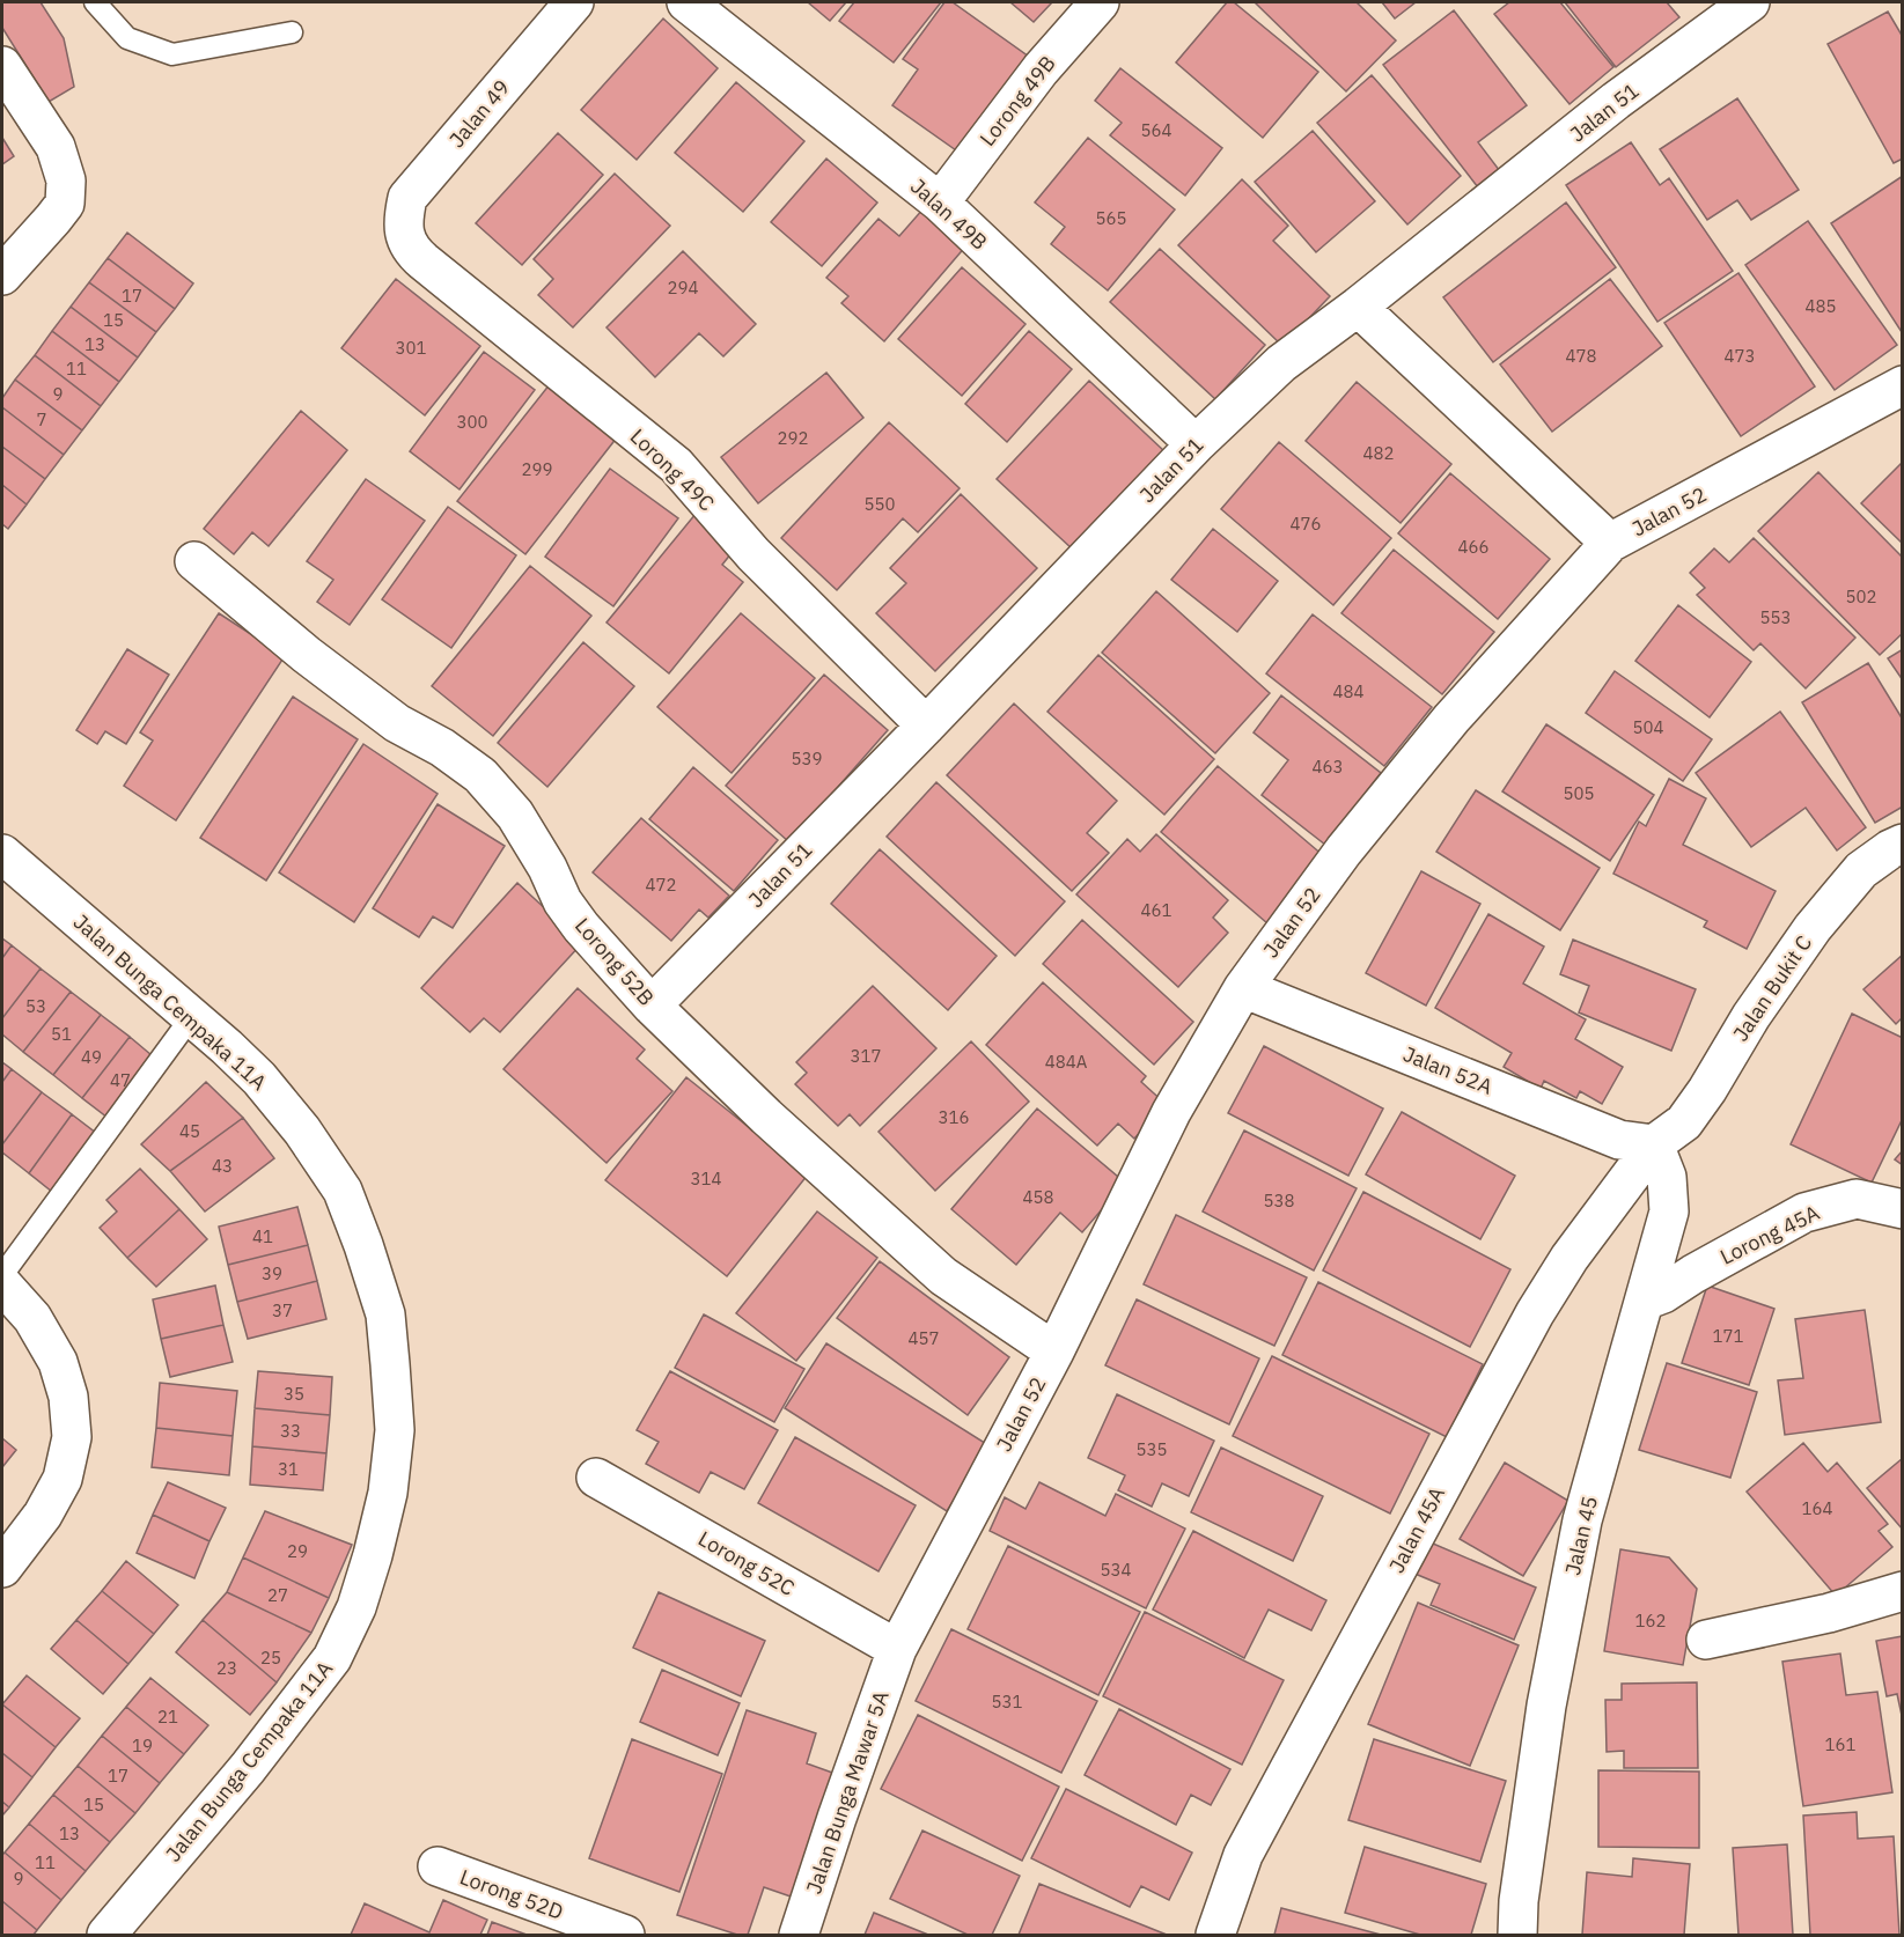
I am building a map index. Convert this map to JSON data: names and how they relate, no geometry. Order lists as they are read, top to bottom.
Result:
{
  "streets": {
    "street": [
      "Lorong 49B",
      "Jalan 51",
      "Jalan 49",
      "Jalan 49B",
      "Lorong 49C",
      "Jalan 52",
      "Lorong 52B",
      "Jalan Bukit C",
      "Jalan Bunga Cempaka 11A",
      "Jalan 52A",
      "Lorong 45A",
      "Jalan 45A",
      "Jalan 45",
      "Lorong 52C",
      "Jalan Bunga Mawar 5A",
      "Lorong 52D"
    ]
  },
  "crossings": [
    ["Lorong 49B", "Jalan 49B"],
    ["Jalan 51", "Jalan 49B"],
    ["Jalan 51", "Lorong 49C"],
    ["Jalan 51", "Lorong 52B"],
    ["Jalan 49", "Lorong 49C"],
    ["Jalan 52", "Lorong 52B"],
    ["Jalan 52", "Jalan 52A"],
    ["Jalan 52", "Lorong 52C"],
    ["Jalan 52", "Jalan Bunga Mawar 5A"],
    ["Jalan Bukit C", "Jalan 52A"],
    ["Jalan Bukit C", "Jalan 45A"],
    ["Jalan Bukit C", "Jalan 45"],
    ["Jalan 52A", "Jalan 45A"],
    ["Jalan 52A", "Jalan 45"],
    ["Lorong 45A", "Jalan 45"],
    ["Jalan 45A", "Jalan 45"],
    ["Lorong 52C", "Jalan Bunga Mawar 5A"]
  ],
  "house_numbers": [
    "564",
    "565",
    "294",
    "17",
    "485",
    "15",
    "13",
    "301",
    "478",
    "473",
    "11",
    "9",
    "7",
    "300",
    "292",
    "482",
    "299",
    "550",
    "476",
    "466",
    "502",
    "553",
    "484",
    "504",
    "539",
    "463",
    "505",
    "472",
    "461",
    "53",
    "51",
    "317",
    "49",
    "484A",
    "47",
    "316",
    "45",
    "43",
    "314",
    "458",
    "538",
    "41",
    "39",
    "37",
    "171",
    "457",
    "35",
    "33",
    "535",
    "31",
    "164",
    "29",
    "534",
    "27",
    "162",
    "25",
    "23",
    "531",
    "21",
    "161",
    "19",
    "17",
    "15",
    "13",
    "11",
    "9"
  ]
}
